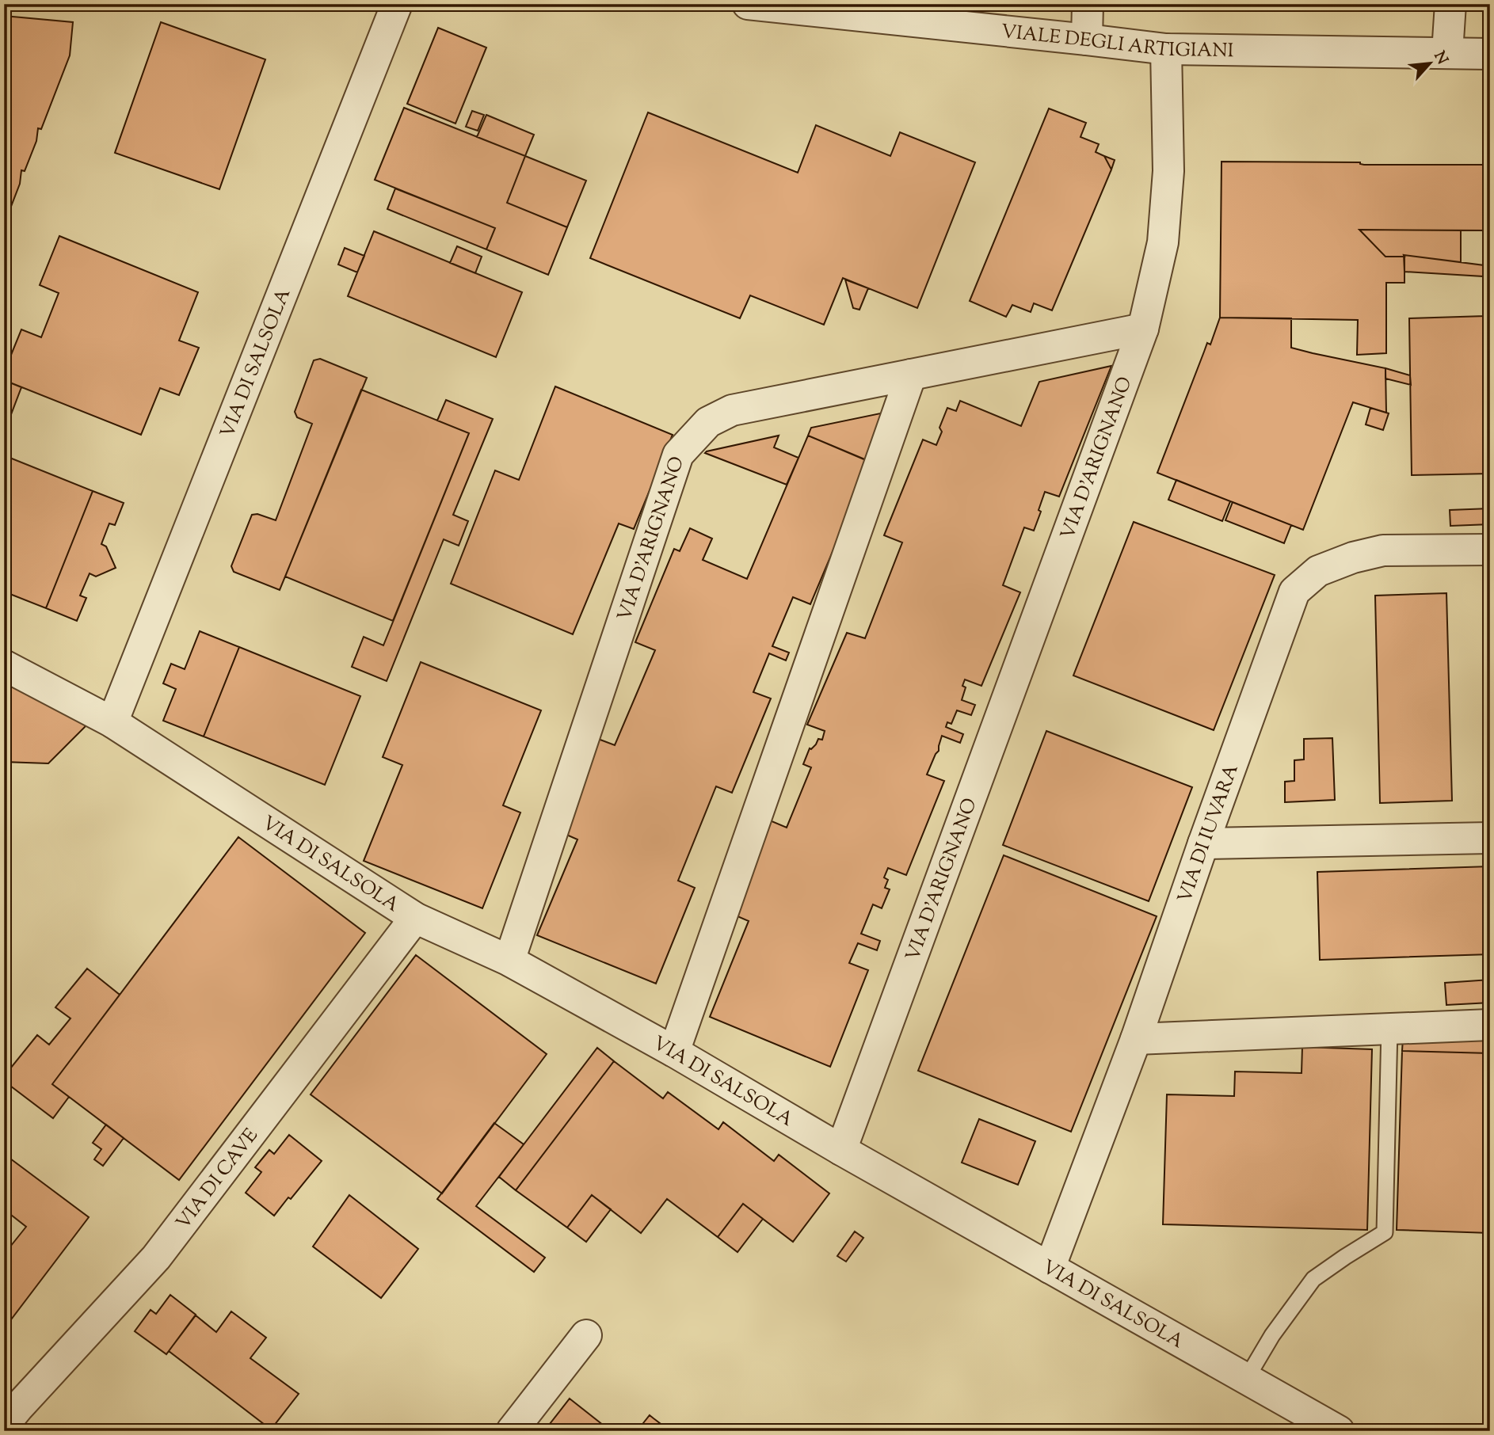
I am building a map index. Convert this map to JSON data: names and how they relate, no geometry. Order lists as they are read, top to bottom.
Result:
{
  "streets": {
    "street": [
      "VIALE DEGLI ARTIGIANI",
      "VIA DI SALSOLA",
      "VIA D'ARIGNANO",
      "VIA DI IUVARA",
      "VIA DI CAVE"
    ]
  },
  "crossings": [
    ["VIALE DEGLI ARTIGIANI", "VIA D'ARIGNANO"],
    ["VIA DI SALSOLA", "VIA D'ARIGNANO"],
    ["VIA DI SALSOLA", "VIA DI IUVARA"],
    ["VIA DI SALSOLA", "VIA DI CAVE"]
  ],
  "north": "top right"
}
